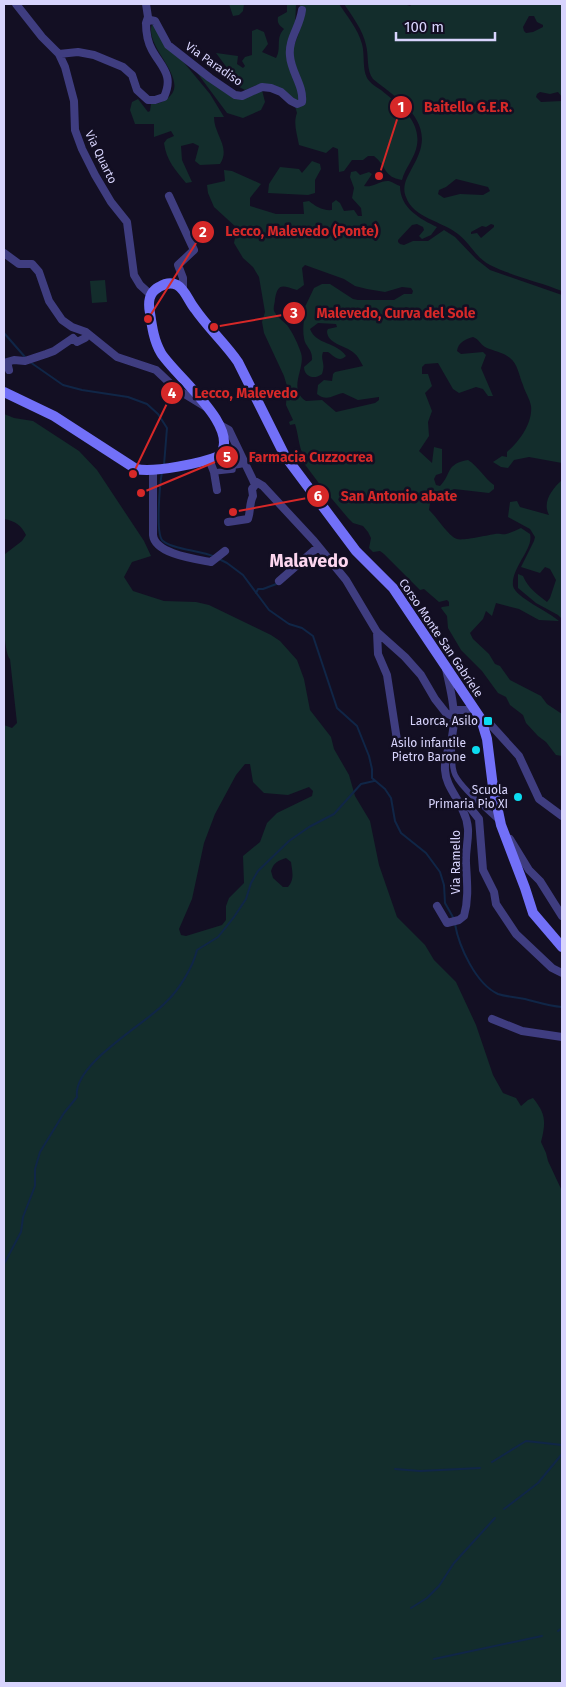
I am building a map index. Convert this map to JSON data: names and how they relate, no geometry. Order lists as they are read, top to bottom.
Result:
{
  "streets": {
    "main road": ["Corso Monte San Gabriele"],
    "street": ["Via Paradiso", "Via Quarto", "Via Ramello"]
  },
  "crossings": [
    ["Corso Monte San Gabriele", "Via Ramello"]
  ],
  "districts": ["Malavedo"],
  "places": {
    "other": [
      "Baitello G.E.R.",
      "Lecco, Malevedo (Ponte)",
      "Malevedo, Curva del Sole",
      "Lecco, Malevedo",
      "Farmacia Cuzzocrea",
      "San Antonio abate",
      "Asilo infantile Pietro Barone",
      "Scuola Primaria Pio XI"
    ],
    "transit": ["Laorca, Asilo"]
  },
  "scale_bar": "100 m"
}
